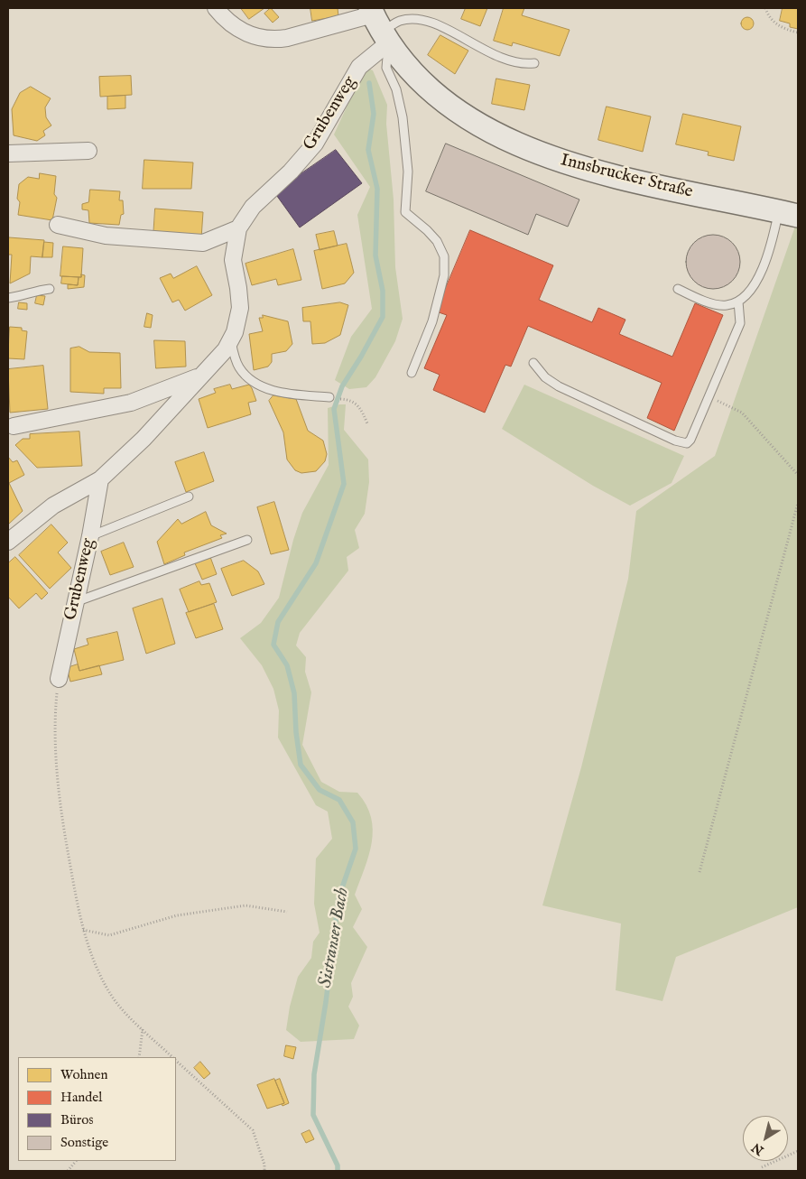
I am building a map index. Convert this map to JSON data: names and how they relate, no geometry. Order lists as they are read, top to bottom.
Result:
{
  "streets": {
    "main road": ["Innsbrucker Straße"],
    "street": ["Grubenweg"]
  },
  "crossings": [
    ["Grubenweg", "Innsbrucker Straße"]
  ],
  "water": ["Sistranser Bach"],
  "legend": [
    "Wohnen",
    "Handel",
    "Büros",
    "Sonstige"
  ],
  "north": "bottom left"
}
